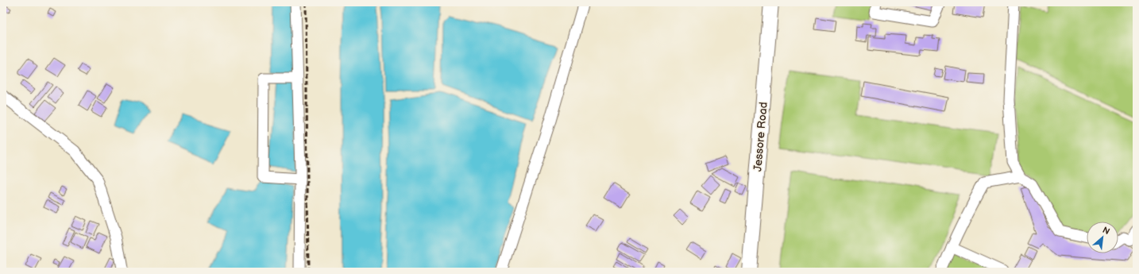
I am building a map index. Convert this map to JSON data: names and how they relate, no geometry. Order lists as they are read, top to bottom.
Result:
{
  "streets": {
    "highway": ["Jessore Road"]
  },
  "north": "top right"
}
